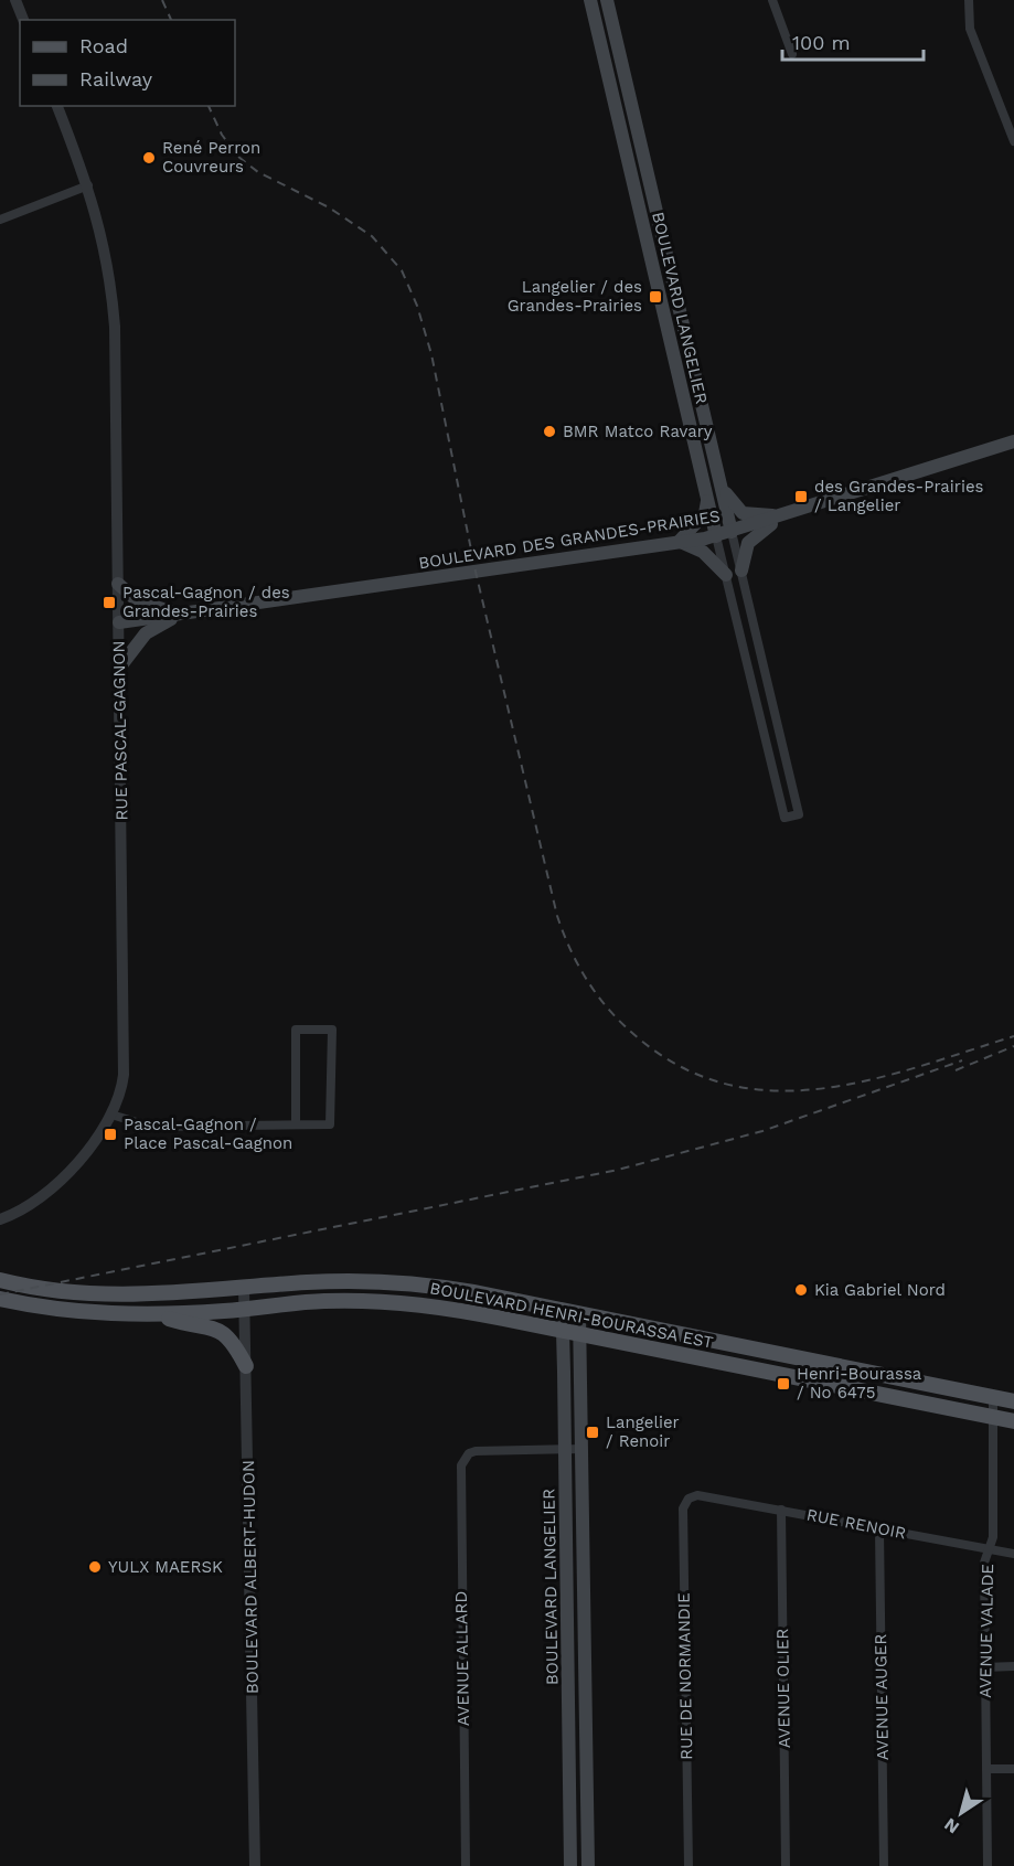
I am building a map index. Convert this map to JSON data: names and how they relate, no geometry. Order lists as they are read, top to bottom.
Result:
{
  "streets": {
    "main road": ["BOULEVARD LANGELIER", "BOULEVARD DES GRANDES-PRAIRIES", "BOULEVARD HENRI-BOURASSA EST"],
    "street": [
      "RUE PASCAL-GAGNON",
      "RUE RENOIR",
      "BOULEVARD ALBERT-HUDON",
      "AVENUE VALADE",
      "AVENUE ALLARD",
      "RUE DE NORMANDIE",
      "AVENUE OLIER",
      "AVENUE AUGER"
    ]
  },
  "crossings": [
    ["BOULEVARD LANGELIER", "BOULEVARD DES GRANDES-PRAIRIES"],
    ["BOULEVARD LANGELIER", "BOULEVARD HENRI-BOURASSA EST"],
    ["BOULEVARD LANGELIER", "AVENUE ALLARD"],
    ["BOULEVARD DES GRANDES-PRAIRIES", "RUE PASCAL-GAGNON"],
    ["BOULEVARD HENRI-BOURASSA EST", "BOULEVARD ALBERT-HUDON"],
    ["BOULEVARD HENRI-BOURASSA EST", "AVENUE VALADE"],
    ["RUE RENOIR", "AVENUE VALADE"],
    ["RUE RENOIR", "RUE DE NORMANDIE"],
    ["RUE RENOIR", "AVENUE OLIER"],
    ["RUE RENOIR", "AVENUE AUGER"]
  ],
  "places": {
    "other": [
      "René Perron Couvreurs",
      "BMR Matco Ravary",
      "Kia Gabriel Nord",
      "YULX MAERSK"
    ],
    "transit": [
      "Langelier / des Grandes-Prairies",
      "des Grandes-Prairies / Langelier",
      "Pascal-Gagnon / des Grandes-Prairies",
      "Pascal-Gagnon / Place Pascal-Gagnon",
      "Henri-Bourassa / No 6475",
      "Langelier / Renoir"
    ]
  },
  "legend": ["Road", "Railway"],
  "scale_bar": "100 m",
  "north": "bottom left"
}
